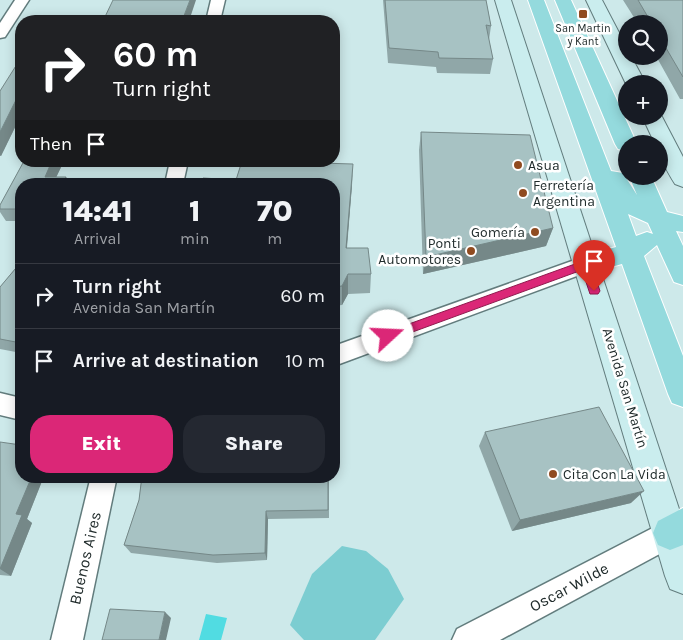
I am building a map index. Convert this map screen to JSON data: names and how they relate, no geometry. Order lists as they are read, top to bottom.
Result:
{
  "streets": {
    "main road": ["Avenida San Martín"],
    "street": ["Buenos Aires", "Oscar Wilde"]
  },
  "crossings": [
    ["Avenida San Martín", "Oscar Wilde"]
  ],
  "places": {
    "transit": ["San Martin y Kant"],
    "other": [
      "Asua",
      "Ferretería Argentina",
      "Gomería",
      "Ponti Automotores",
      "Cita Con La Vida"
    ]
  },
  "page": {
    "map_buttons": ["+", "−"],
    "turn": ["60 m", "Turn right"],
    "then": "Then",
    "eta": [
      "14:41",
      "Arrival",
      "1",
      "min",
      "70",
      "m"
    ],
    "list": [
      {
        "name": "Turn right",
        "note": "Avenida San Martín",
        "value": "60 m"
      },
      {
        "name": "Arrive at destination",
        "value": "10 m"
      }
    ],
    "buttons": ["Exit", "Share"]
  }
}
